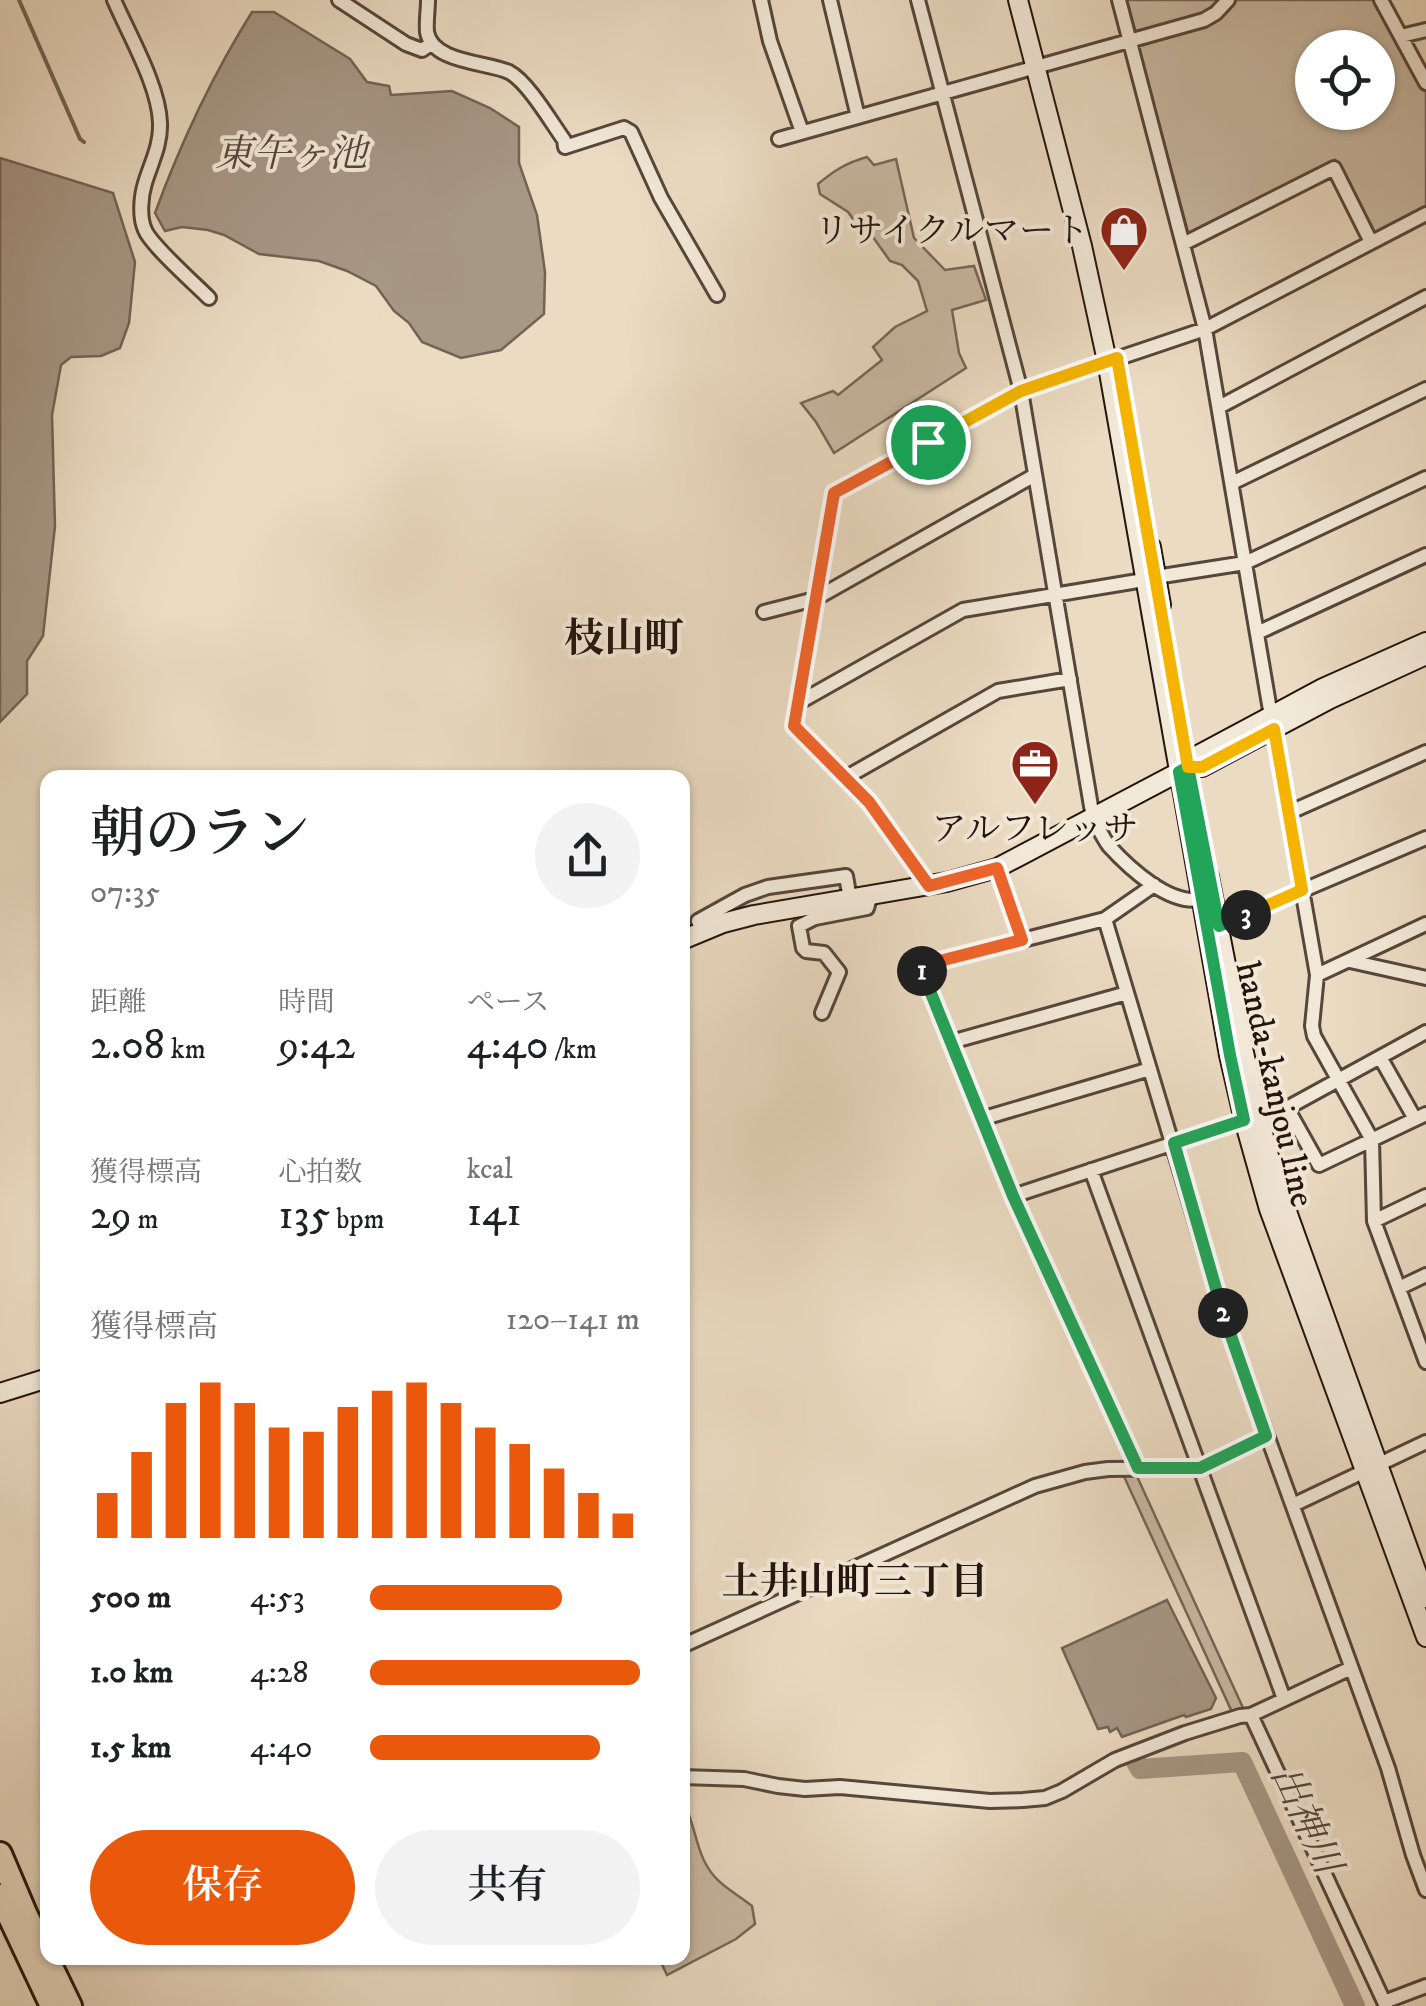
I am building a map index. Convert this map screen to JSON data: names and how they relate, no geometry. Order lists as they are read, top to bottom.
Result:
{
  "streets": {
    "main road": ["handa-kanjou line"]
  },
  "districts": ["枝山町", "土井山町三丁目"],
  "water": ["東午ヶ池", "出神川"],
  "places": {
    "shop": ["リサイクルマート"],
    "office": ["アルフレッサ"]
  },
  "page": {
    "heading": ["朝のラン", "07:35"],
    "pins": ["3", "1", "2"],
    "stats": [
      ["距離", "2.08 km"],
      ["時間", "9:42"],
      ["ペース", "4:40 /km"],
      ["獲得標高", "29 m"],
      ["心拍数", "135 bpm"],
      ["kcal", "141"]
    ],
    "chart": ["獲得標高", "120–141 m"],
    "list": [
      {
        "name": "500 m",
        "note": "4:53"
      },
      {
        "name": "1.0 km",
        "note": "4:28"
      },
      {
        "name": "1.5 km",
        "note": "4:40"
      }
    ],
    "buttons": ["保存", "共有"]
  }
}
